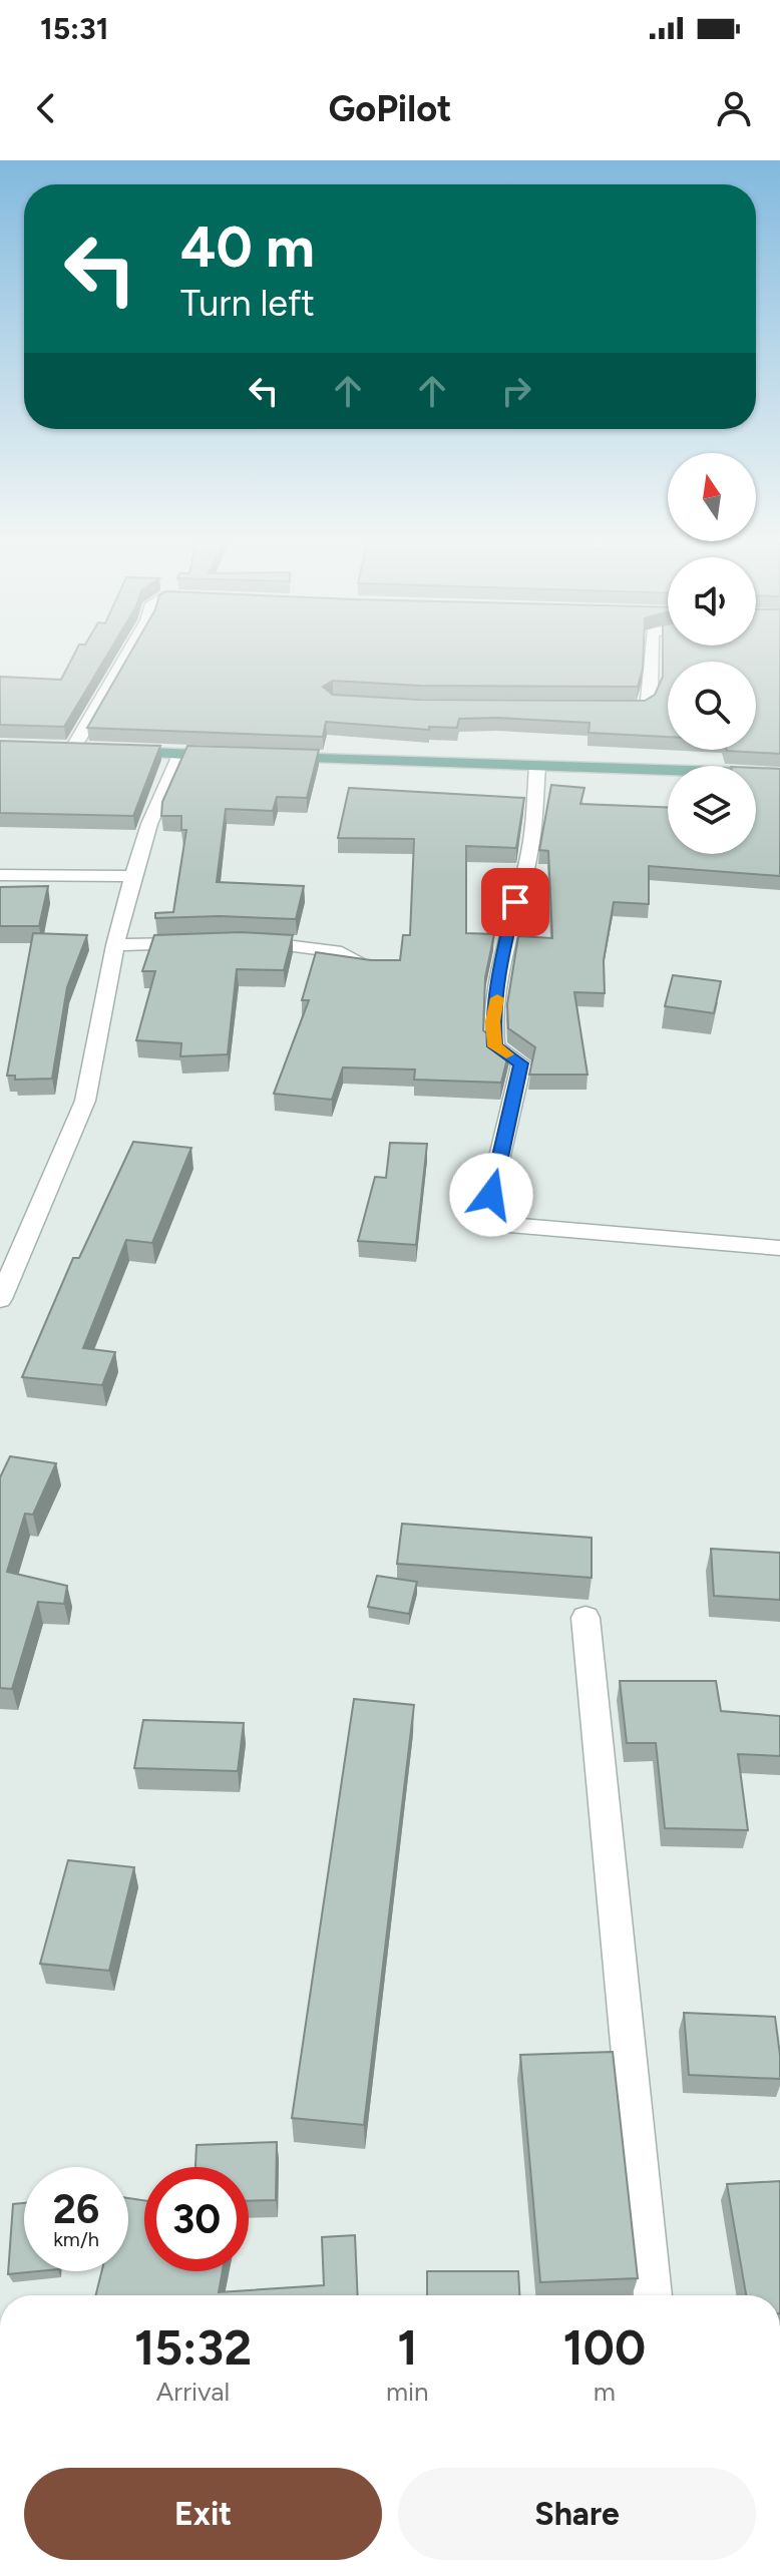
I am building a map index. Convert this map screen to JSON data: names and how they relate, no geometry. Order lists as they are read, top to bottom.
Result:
{
  "north": "top",
  "page": {
    "status": "15:31",
    "header": "GoPilot",
    "turn": ["40 m", "Turn left"],
    "speed": "26 km/h",
    "limit": "30",
    "eta": [
      "15:32",
      "Arrival",
      "1",
      "min",
      "100",
      "m"
    ],
    "buttons": ["Exit", "Share"]
  }
}
